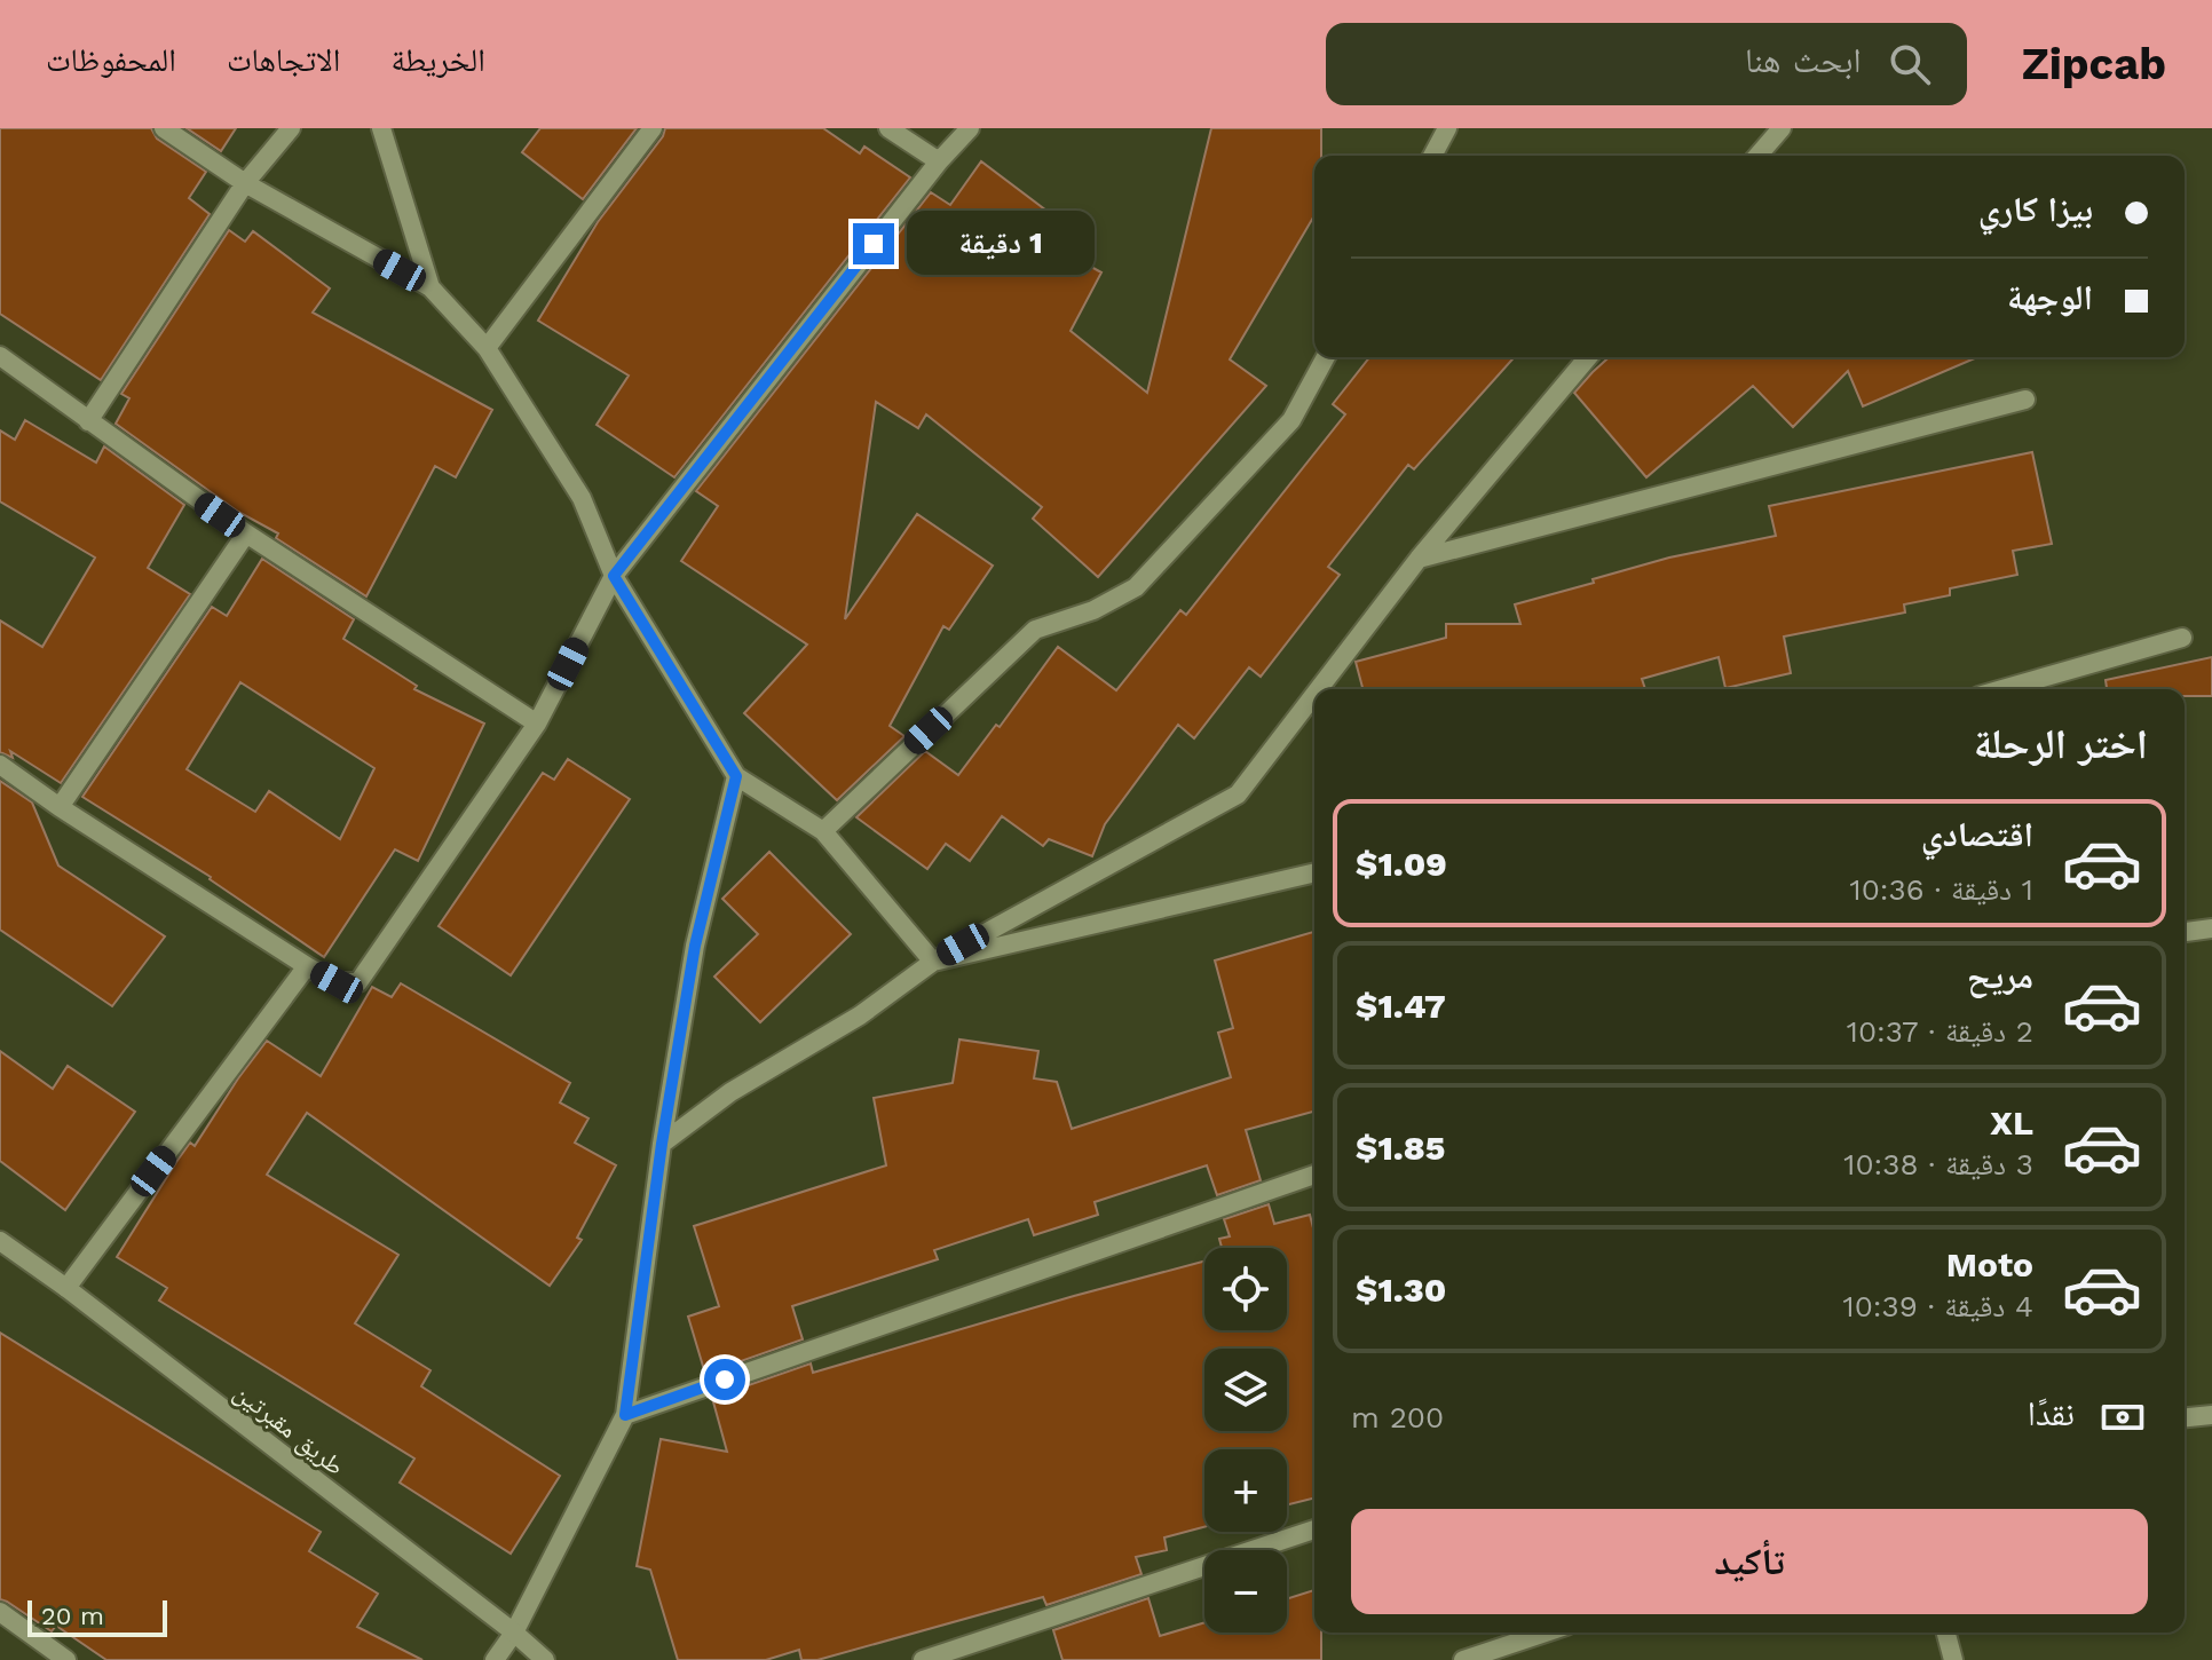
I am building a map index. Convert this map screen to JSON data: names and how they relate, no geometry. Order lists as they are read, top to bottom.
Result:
{
  "streets": {
    "street": ["طريق مقبرتين"]
  },
  "scale_bar": "20 m",
  "page": {
    "header": "Zipcab",
    "search": "ابحث هنا",
    "nav": ["الخريطة", "الاتجاهات", "المحفوظات"],
    "banner": ["بيزا كاري", "الوجهة"],
    "bubble": "1 دقيقة",
    "heading": "اختر الرحلة",
    "list": [
      {
        "name": "اقتصادي",
        "note": "1 دقيقة · 10:36",
        "value": "$1.09"
      },
      {
        "name": "مريح",
        "note": "2 دقيقة · 10:37",
        "value": "$1.47"
      },
      {
        "name": "XL",
        "note": "3 دقيقة · 10:38",
        "value": "$1.85"
      },
      {
        "name": "Moto",
        "note": "4 دقيقة · 10:39",
        "value": "$1.30"
      }
    ],
    "map_buttons": ["+", "−"],
    "pay": ["نقدًا", "200 m"],
    "buttons": "تأكيد",
    "scale": "20 m"
  }
}
